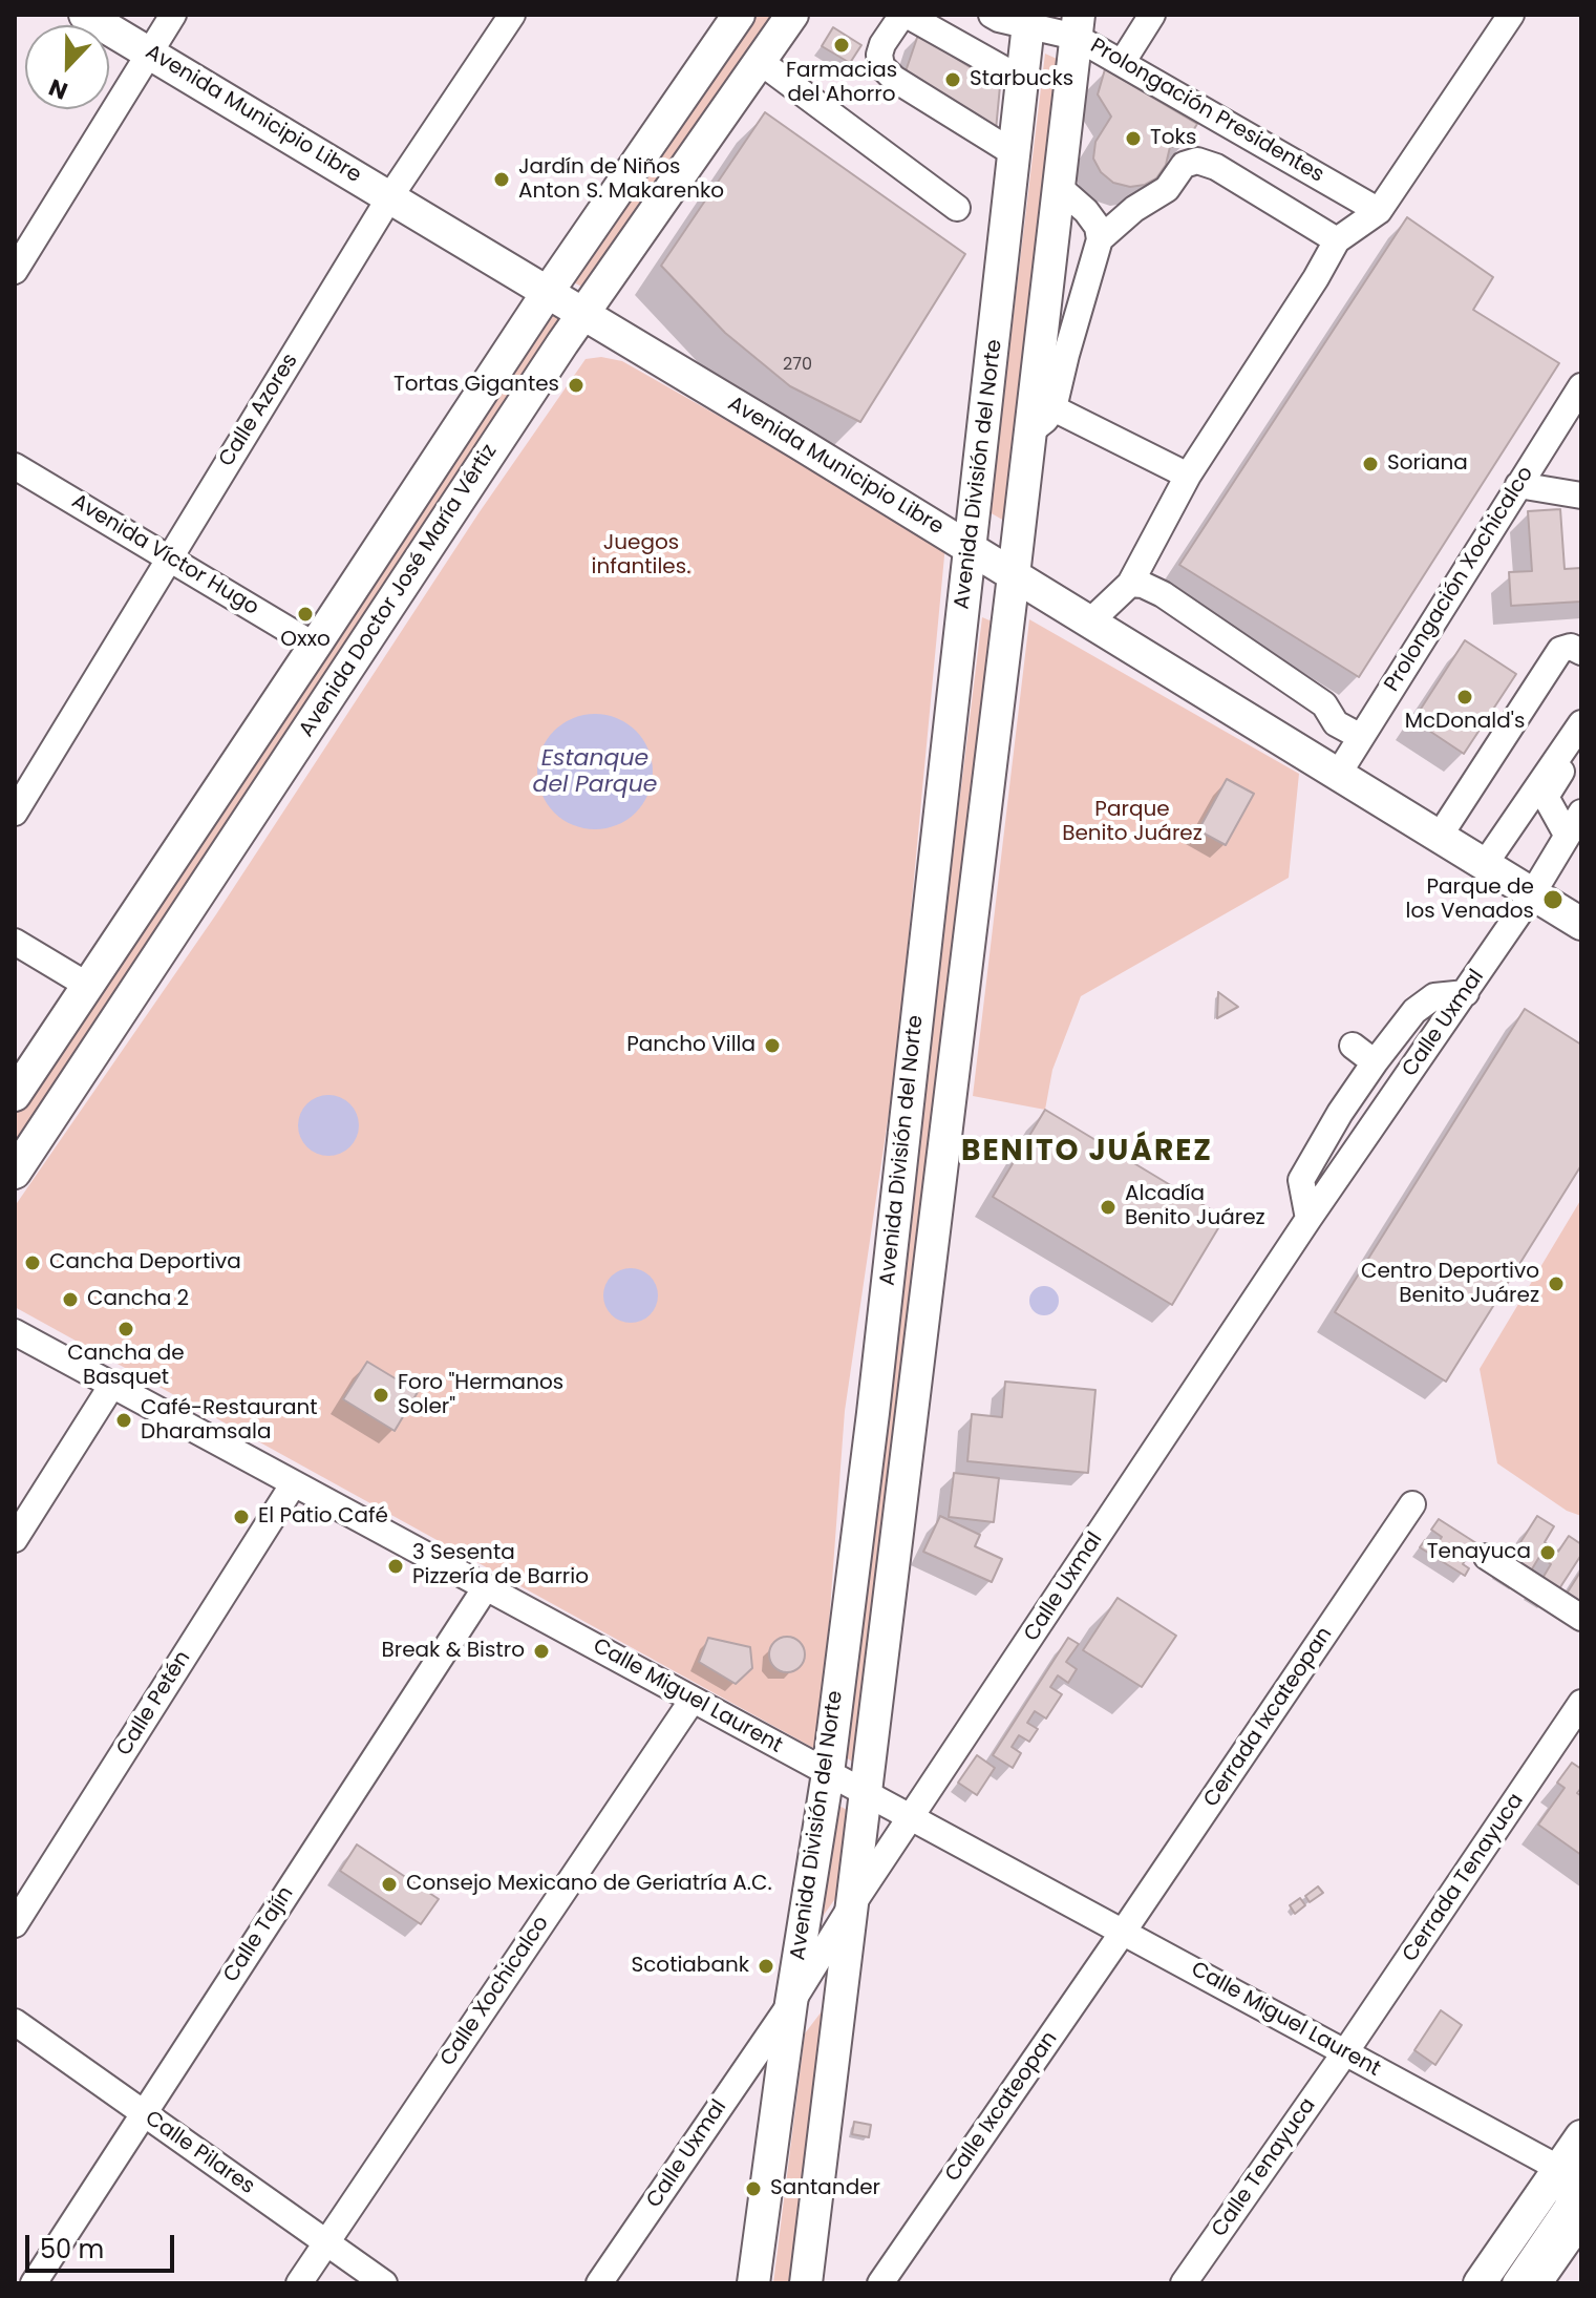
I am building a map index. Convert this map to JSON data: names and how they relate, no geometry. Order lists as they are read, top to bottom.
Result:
{
  "streets": {
    "main road": ["Avenida Municipio Libre", "Avenida División del Norte", "Avenida Doctor José María Vértiz"],
    "street": [
      "Prolongación Presidentes",
      "Calle Azores",
      "Avenida Víctor Hugo",
      "Prolongación Xochicalco",
      "Calle Uxmal",
      "Calle Miguel Laurent",
      "Calle Petén",
      "Cerrada Ixcateopan",
      "Cerrada Tenayuca",
      "Calle Tajín",
      "Calle Xochicalco",
      "Calle Ixcateopan",
      "Calle Pilares",
      "Calle Tenayuca"
    ]
  },
  "crossings": [
    ["Prolongación Presidentes", "Avenida División del Norte"],
    ["Avenida Municipio Libre", "Calle Azores"],
    ["Avenida Municipio Libre", "Avenida División del Norte"],
    ["Avenida Municipio Libre", "Prolongación Xochicalco"],
    ["Avenida Municipio Libre", "Avenida Doctor José María Vértiz"],
    ["Avenida Municipio Libre", "Calle Uxmal"],
    ["Calle Azores", "Avenida Víctor Hugo"],
    ["Avenida División del Norte", "Calle Uxmal"],
    ["Avenida División del Norte", "Calle Miguel Laurent"],
    ["Avenida Víctor Hugo", "Avenida Doctor José María Vértiz"],
    ["Calle Uxmal", "Calle Miguel Laurent"],
    ["Calle Miguel Laurent", "Calle Petén"],
    ["Calle Miguel Laurent", "Cerrada Ixcateopan"],
    ["Calle Miguel Laurent", "Cerrada Tenayuca"],
    ["Calle Miguel Laurent", "Calle Tajín"],
    ["Calle Miguel Laurent", "Calle Xochicalco"],
    ["Calle Miguel Laurent", "Calle Ixcateopan"],
    ["Calle Miguel Laurent", "Calle Tenayuca"],
    ["Cerrada Ixcateopan", "Calle Ixcateopan"],
    ["Cerrada Tenayuca", "Calle Tenayuca"],
    ["Calle Tajín", "Calle Pilares"],
    ["Calle Xochicalco", "Calle Pilares"]
  ],
  "districts": ["BENITO JUÁREZ"],
  "water": ["Estanque del Parque"],
  "parks": ["Juegos infantiles.", "Parque Benito Juárez"],
  "places": [
    "Farmacias del Ahorro",
    "Starbucks",
    "Toks",
    "Jardín de Niños Anton S. Makarenko",
    "Tortas Gigantes",
    "Soriana",
    "Oxxo",
    "McDonald's",
    "Parque de los Venados",
    "Pancho Villa",
    "Alcadía Benito Juárez",
    "Cancha Deportiva",
    "Centro Deportivo Benito Juárez",
    "Cancha 2",
    "Cancha de Basquet",
    "Foro \"Hermanos Soler\"",
    "Café-Restaurant Dharamsala",
    "El Patio Café",
    "Tenayuca",
    "3 Sesenta Pizzería de Barrio",
    "Break & Bistro",
    "Consejo Mexicano de Geriatría A.C.",
    "Scotiabank",
    "Santander"
  ],
  "house_numbers": ["270"],
  "scale_bar": "50 m",
  "north": "bottom"
}
